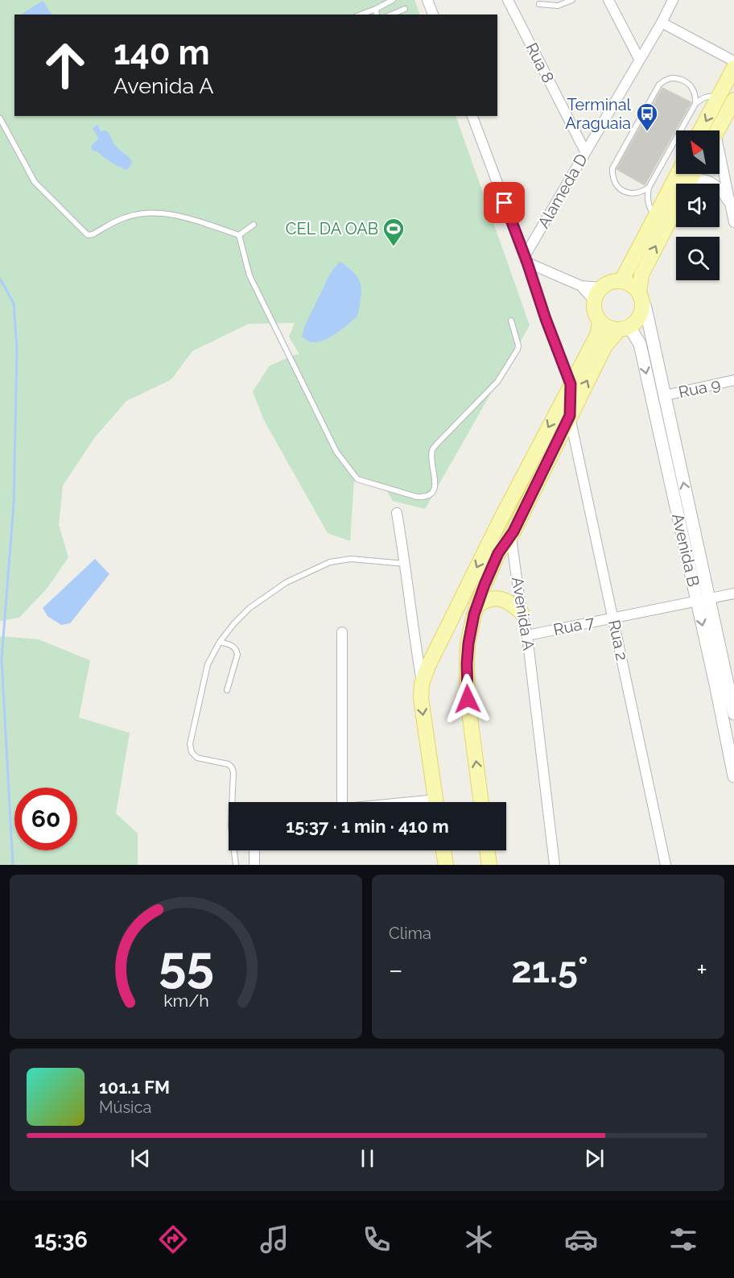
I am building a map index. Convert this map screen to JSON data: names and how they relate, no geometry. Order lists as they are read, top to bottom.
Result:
{
  "streets": {
    "main road": ["Avenida A"],
    "street": [
      "Rua 8",
      "Alameda D",
      "Rua 9",
      "Avenida B",
      "Rua 7",
      "Rua 2"
    ]
  },
  "crossings": [
    ["Rua 8", "Alameda D"],
    ["Rua 9", "Avenida B"],
    ["Avenida B", "Avenida A"],
    ["Avenida B", "Rua 7"],
    ["Avenida A", "Rua 7"],
    ["Avenida A", "Rua 2"],
    ["Rua 7", "Rua 2"]
  ],
  "places": {
    "bus stop": ["Terminal Araguaia"],
    "sports": ["CEL DA OAB"]
  },
  "north": "top left",
  "page": {
    "turn": ["140 m", "Avenida A"],
    "limit": "60",
    "trip": "15:37 · 1 min · 410 m",
    "tile": "Clima",
    "heat": ["−", "21.5°", "+"],
    "song": ["101.1 FM", "Música"],
    "tabs": "15:36",
    "gauge": ["55", "km/h"]
  }
}
